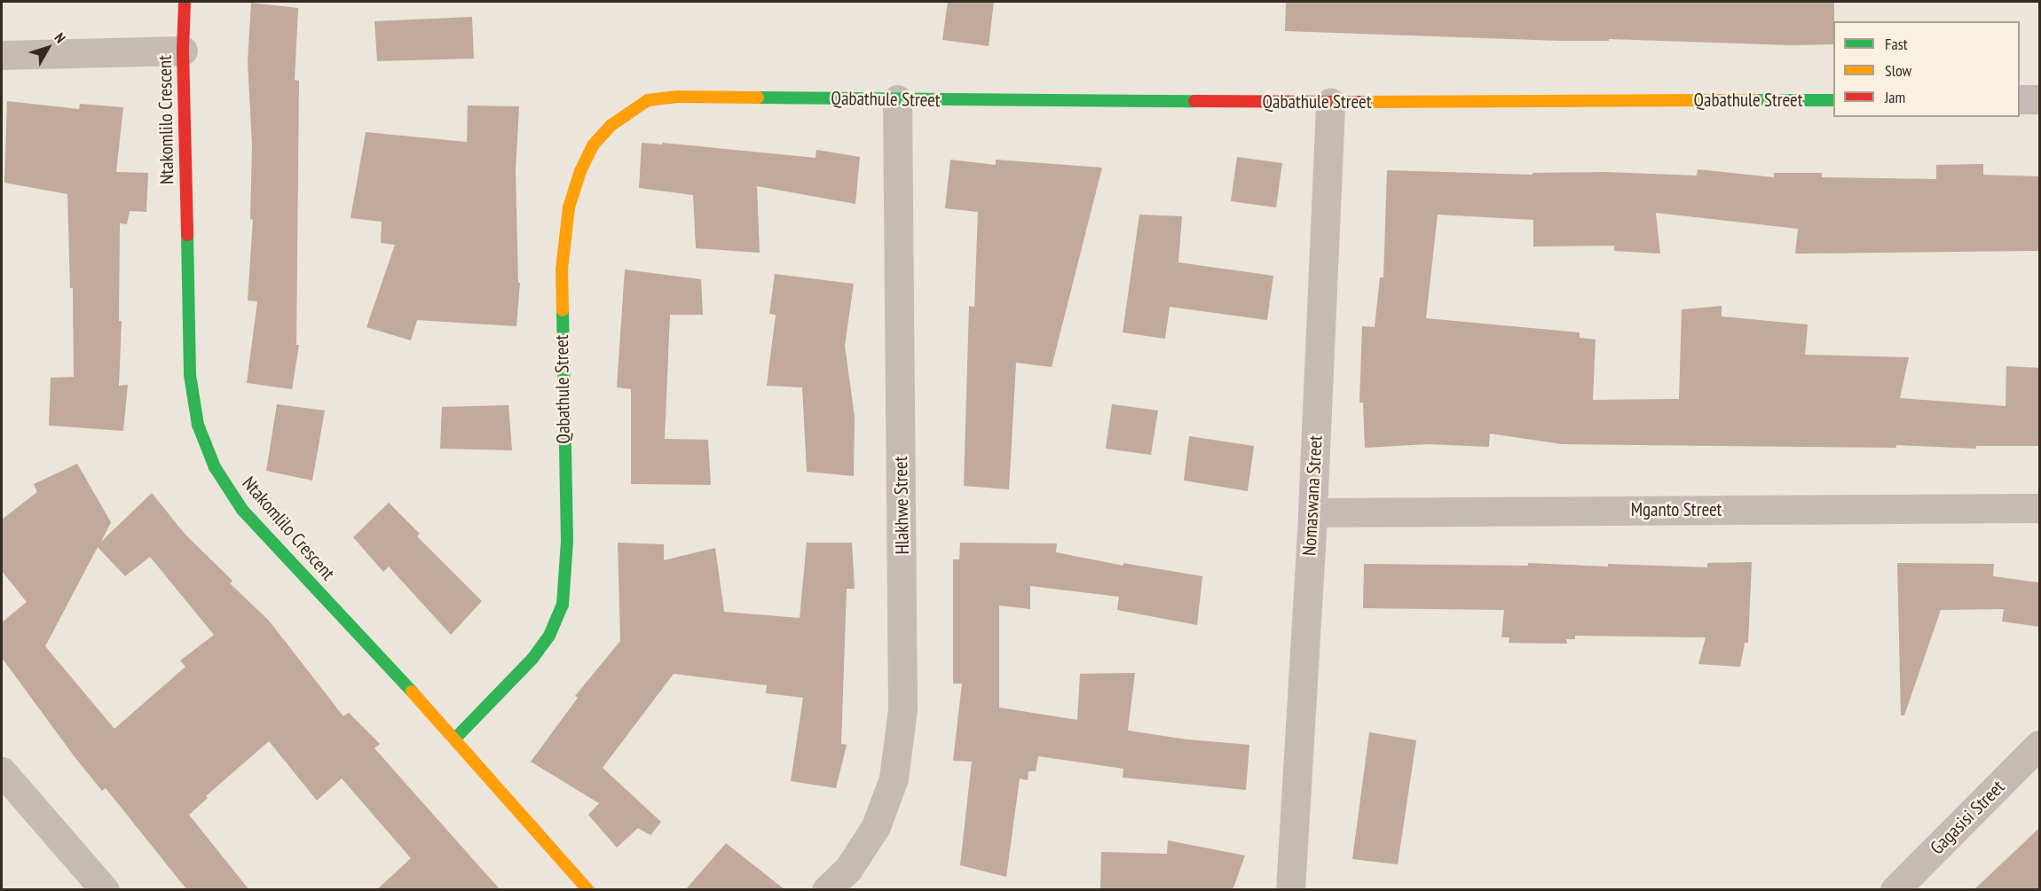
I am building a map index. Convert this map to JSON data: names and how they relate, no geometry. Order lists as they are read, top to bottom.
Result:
{
  "streets": {
    "street": [
      "Qabathule Street",
      "Ntakomlilo Crescent",
      "Nomaswana Street",
      "Hlakhwe Street",
      "Mganto Street",
      "Gagasisi Street"
    ]
  },
  "crossings": [
    ["Qabathule Street", "Ntakomlilo Crescent"],
    ["Qabathule Street", "Nomaswana Street"],
    ["Qabathule Street", "Hlakhwe Street"],
    ["Nomaswana Street", "Mganto Street"]
  ],
  "legend": ["Fast", "Slow", "Jam"],
  "north": "top right"
}
